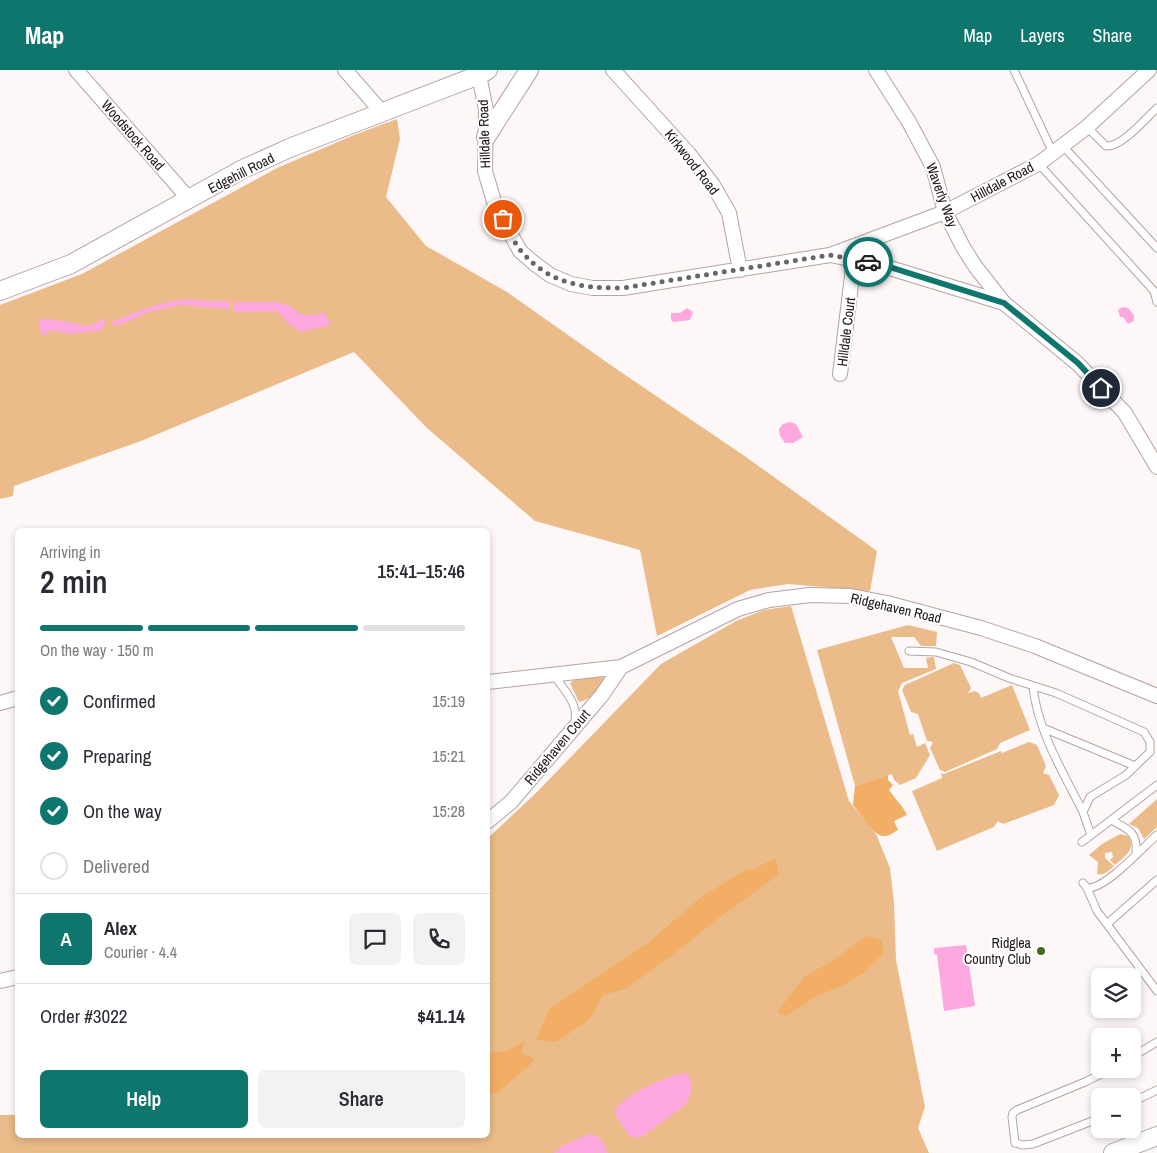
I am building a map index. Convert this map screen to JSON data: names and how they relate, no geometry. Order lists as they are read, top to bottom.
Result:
{
  "streets": {
    "street": [
      "Hilldale Road",
      "Woodstock Road",
      "Kirkwood Road",
      "Edgehill Road",
      "Waverly Way",
      "Hilldale Court",
      "Ridgehaven Road",
      "Ridgehaven Court"
    ]
  },
  "crossings": [
    ["Hilldale Road", "Kirkwood Road"],
    ["Hilldale Road", "Edgehill Road"],
    ["Hilldale Road", "Waverly Way"],
    ["Hilldale Road", "Hilldale Court"],
    ["Woodstock Road", "Edgehill Road"],
    ["Ridgehaven Road", "Ridgehaven Court"]
  ],
  "places": ["Ridglea Country Club"],
  "page": {
    "header": "Map",
    "nav": ["Map", "Layers", "Share"],
    "heading": ["2 min", "Arriving in", "15:41–15:46"],
    "panel": [
      "Alex",
      "Courier · 4.4",
      "Order #3022",
      "$41.14"
    ],
    "bar": "On the way · 150 m",
    "list": [
      ["Confirmed", "15:19"],
      ["Preparing", "15:21"],
      ["On the way", "15:28"],
      "Delivered"
    ],
    "round": "A",
    "map_buttons": ["+", "−"],
    "buttons": ["Help", "Share"]
  }
}
